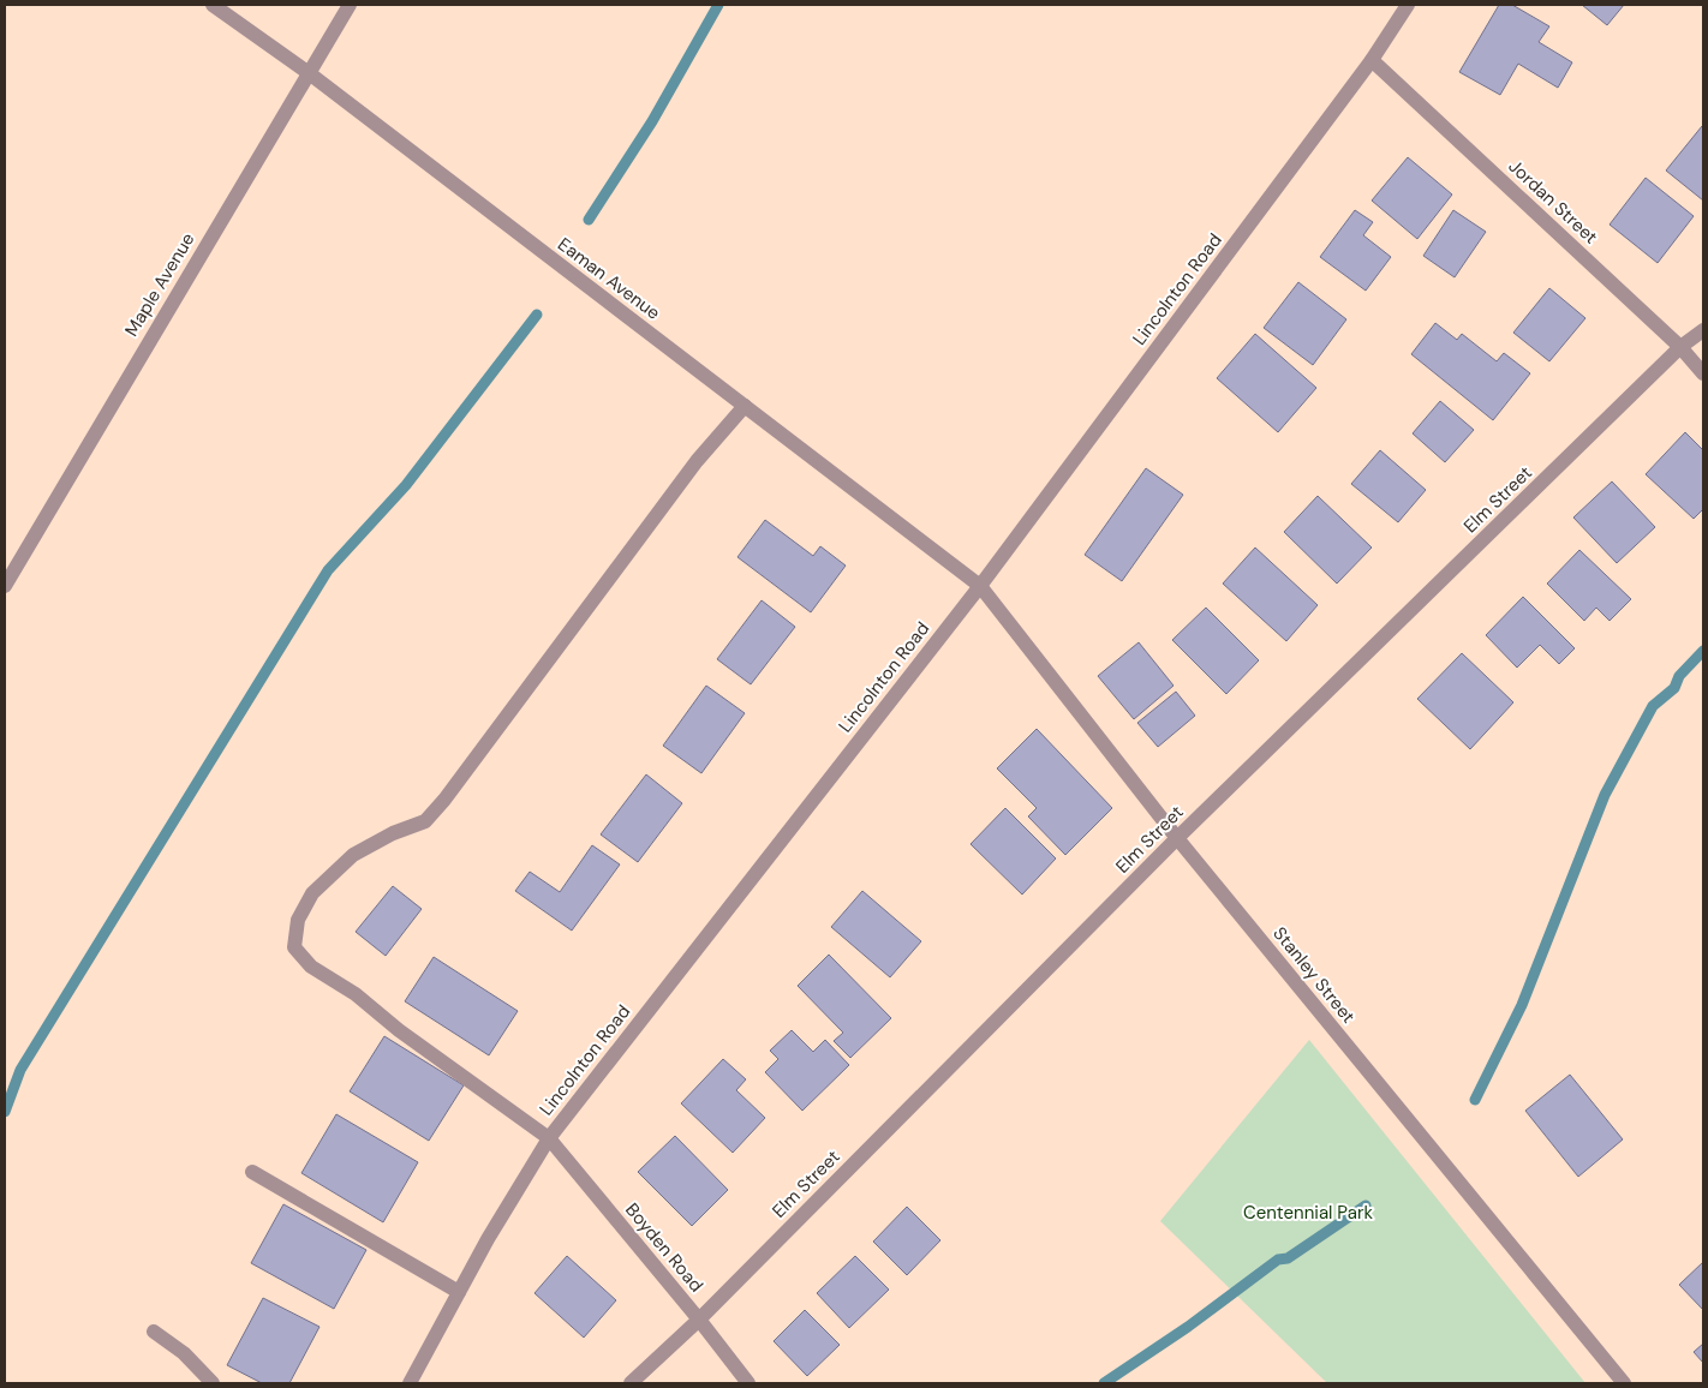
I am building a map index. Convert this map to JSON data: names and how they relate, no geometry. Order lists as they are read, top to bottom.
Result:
{
  "streets": {
    "street": [
      "Jordan Street",
      "Eaman Avenue",
      "Maple Avenue",
      "Lincolnton Road",
      "Elm Street",
      "Stanley Street",
      "Boyden Road"
    ]
  },
  "crossings": [
    ["Jordan Street", "Lincolnton Road"],
    ["Jordan Street", "Elm Street"],
    ["Eaman Avenue", "Maple Avenue"],
    ["Eaman Avenue", "Lincolnton Road"],
    ["Eaman Avenue", "Stanley Street"],
    ["Eaman Avenue", "Boyden Road"],
    ["Lincolnton Road", "Stanley Street"],
    ["Lincolnton Road", "Boyden Road"],
    ["Elm Street", "Stanley Street"],
    ["Elm Street", "Boyden Road"]
  ],
  "parks": ["Centennial Park"]
}
